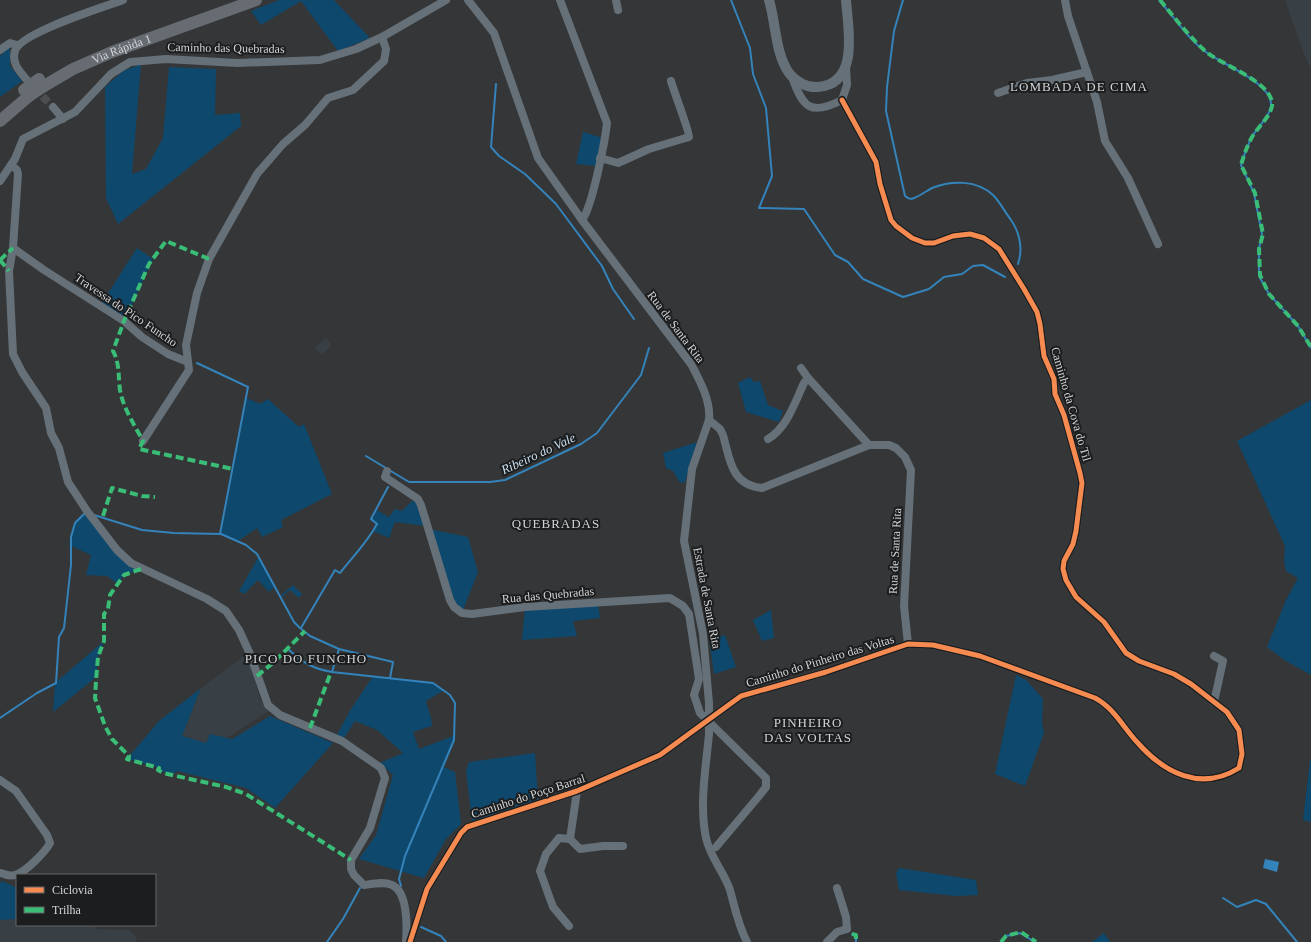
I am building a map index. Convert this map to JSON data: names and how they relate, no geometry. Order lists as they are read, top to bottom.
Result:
{
  "streets": {
    "highway": ["Via Rápida 1"],
    "street": [
      "Caminho das Quebradas",
      "Travessa do Pico Funcho",
      "Rua de Santa Rita",
      "Caminho da Cova do Til",
      "Rua das Quebradas",
      "Estrada de Santa Rita",
      "Caminho do Pinheiro das Voltas",
      "Caminho do Poço Barral"
    ]
  },
  "crossings": [
    ["Rua de Santa Rita", "Estrada de Santa Rita"],
    ["Rua de Santa Rita", "Caminho do Pinheiro das Voltas"],
    ["Caminho da Cova do Til", "Caminho do Pinheiro das Voltas"],
    ["Rua das Quebradas", "Caminho do Pinheiro das Voltas"],
    ["Rua das Quebradas", "Caminho do Poço Barral"],
    ["Caminho do Pinheiro das Voltas", "Caminho do Poço Barral"]
  ],
  "districts": [
    "LOMBADA DE CIMA",
    "QUEBRADAS",
    "PICO DO FUNCHO",
    "PINHEIRO DAS VOLTAS"
  ],
  "water": ["Ribeiro do Vale"],
  "legend": ["Ciclovia", "Trilha"]
}
